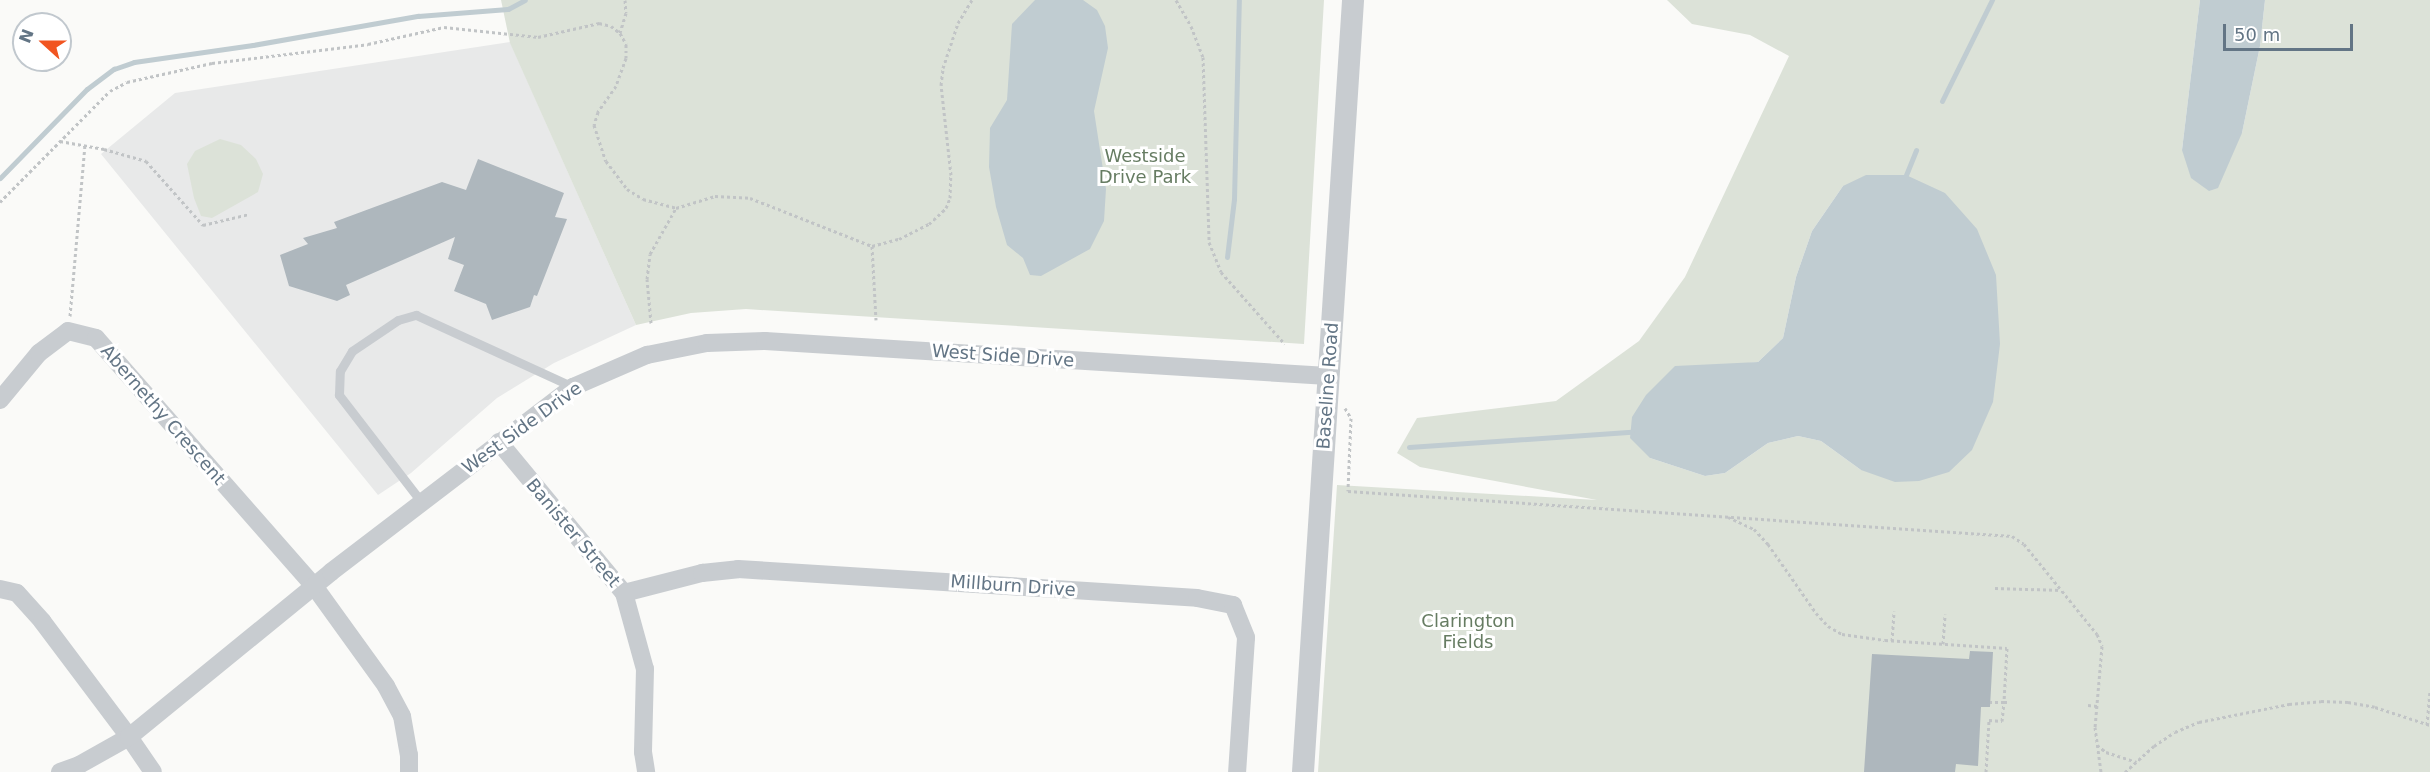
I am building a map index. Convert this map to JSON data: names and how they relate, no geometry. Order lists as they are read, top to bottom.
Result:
{
  "streets": {
    "street": [
      "West Side Drive",
      "Baseline Road",
      "Abernethy Crescent",
      "Banister Street",
      "Millburn Drive"
    ]
  },
  "crossings": [
    ["West Side Drive", "Baseline Road"],
    ["West Side Drive", "Abernethy Crescent"],
    ["West Side Drive", "Banister Street"],
    ["Banister Street", "Millburn Drive"]
  ],
  "parks": ["Westside Drive Park", "Clarington Fields"],
  "scale_bar": "50 m",
  "north": "left"
}
